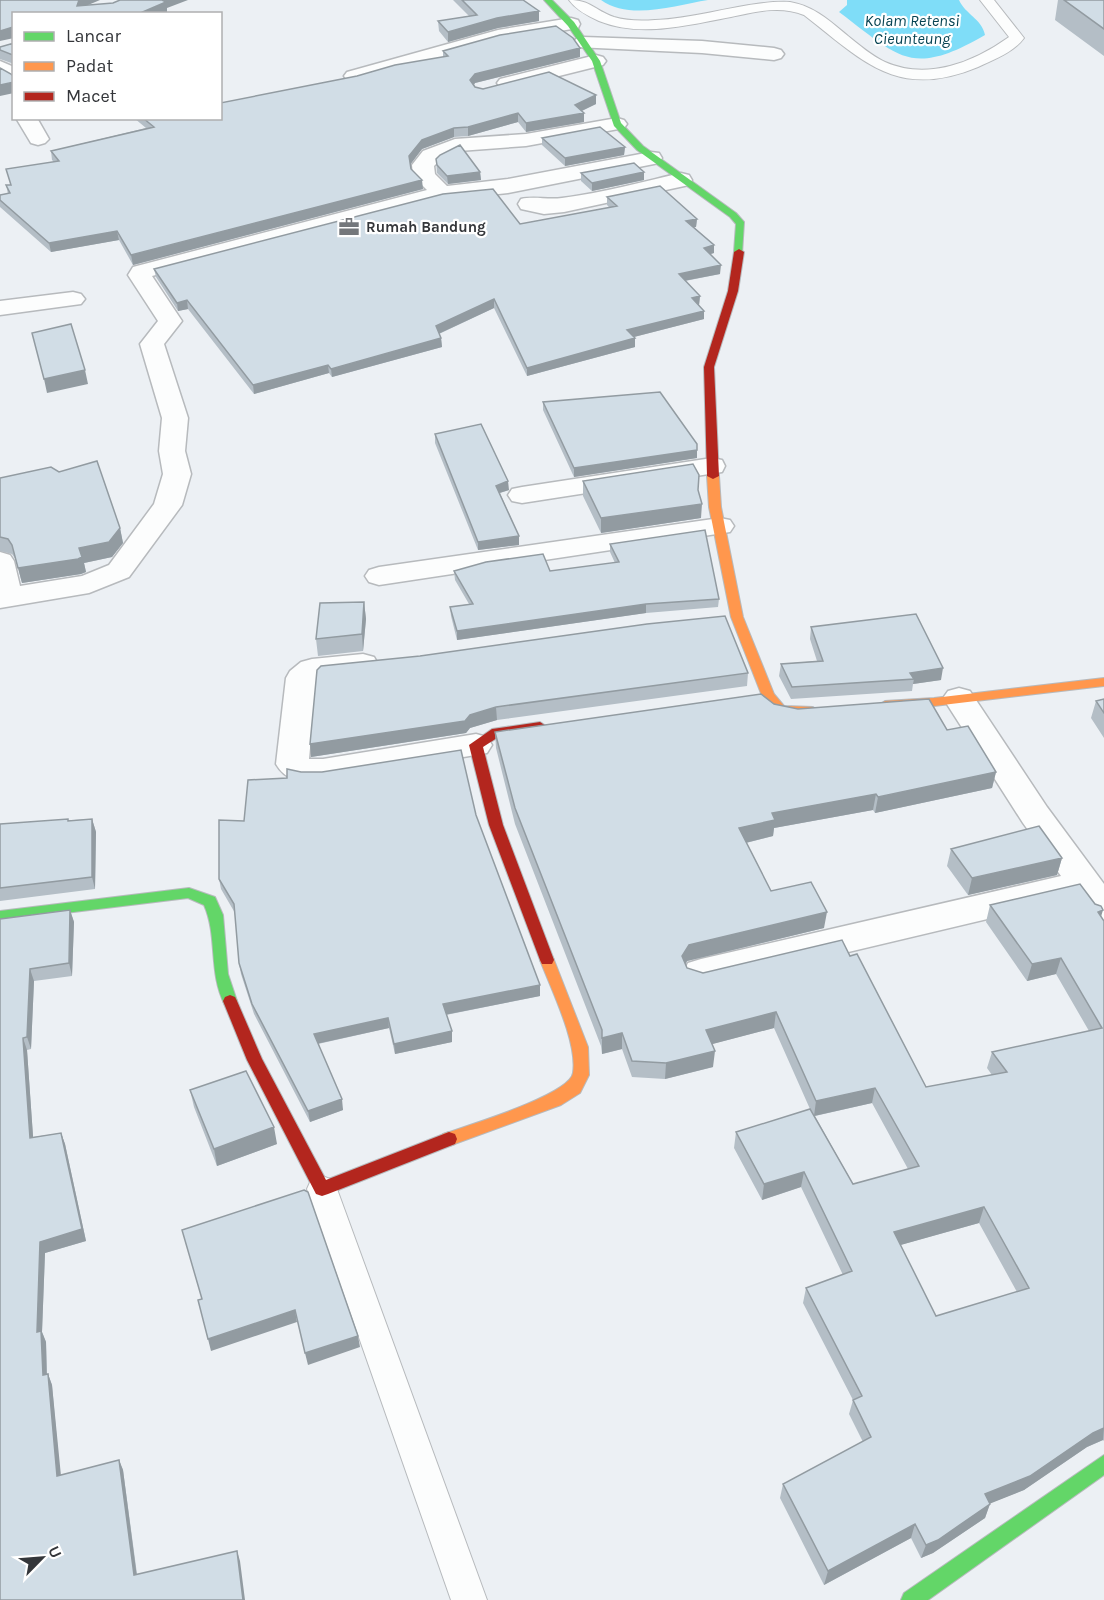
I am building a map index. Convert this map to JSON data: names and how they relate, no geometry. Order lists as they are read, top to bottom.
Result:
{
  "water": ["Kolam Retensi Cieunteung"],
  "places": {
    "office": ["Rumah Bandung"]
  },
  "legend": ["Lancar", "Padat", "Macet"],
  "north": "top right"
}
